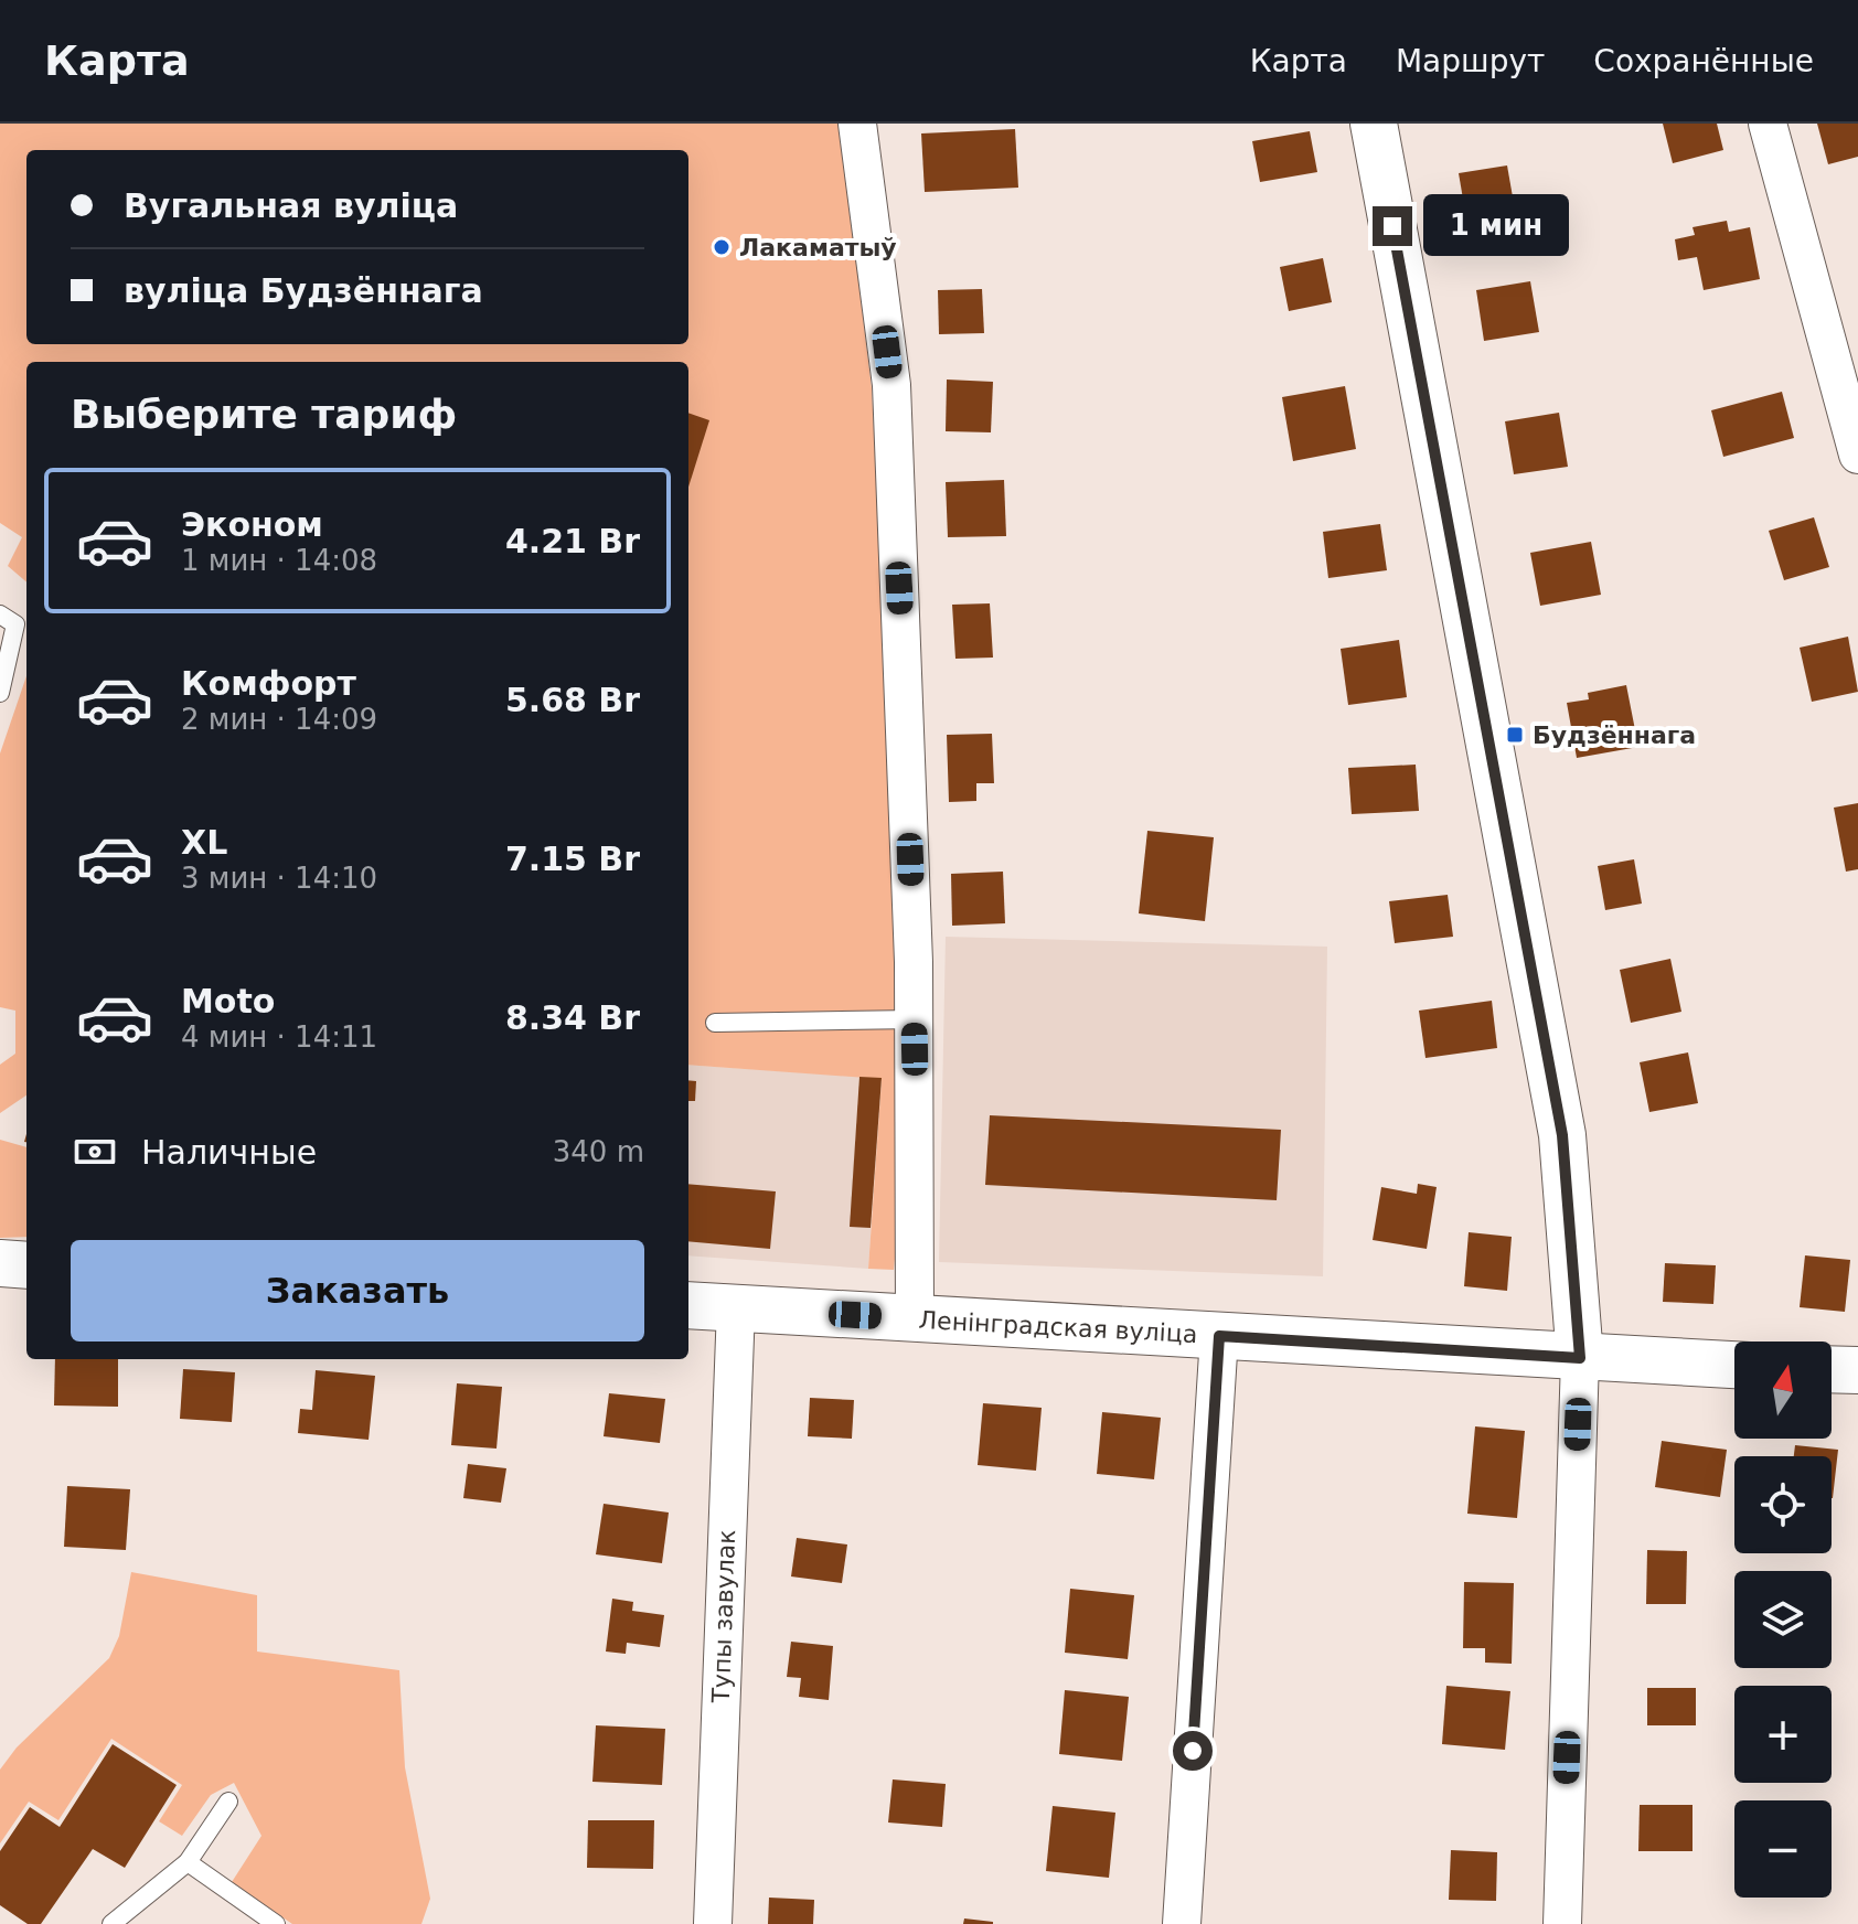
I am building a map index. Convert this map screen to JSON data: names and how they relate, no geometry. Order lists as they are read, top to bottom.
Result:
{
  "streets": {
    "street": ["Ленінградская вуліца", "Тупы завулак"]
  },
  "crossings": [
    ["Ленінградская вуліца", "Тупы завулак"]
  ],
  "places": {
    "other": ["Лакаматыў"],
    "transit": ["Будзённага"]
  },
  "north": "top",
  "page": {
    "header": "Карта",
    "nav": ["Карта", "Маршрут", "Сохранённые"],
    "banner": ["Вугальная вуліца", "вуліца Будзённага"],
    "bubble": "1 мин",
    "heading": "Выберите тариф",
    "list": [
      {
        "name": "Эконом",
        "note": "1 мин · 14:08",
        "value": "4.21 Br"
      },
      {
        "name": "Комфорт",
        "note": "2 мин · 14:09",
        "value": "5.68 Br"
      },
      {
        "name": "XL",
        "note": "3 мин · 14:10",
        "value": "7.15 Br"
      },
      {
        "name": "Moto",
        "note": "4 мин · 14:11",
        "value": "8.34 Br"
      }
    ],
    "pay": ["Наличные", "340 m"],
    "buttons": "Заказать",
    "map_buttons": ["+", "−"]
  }
}
